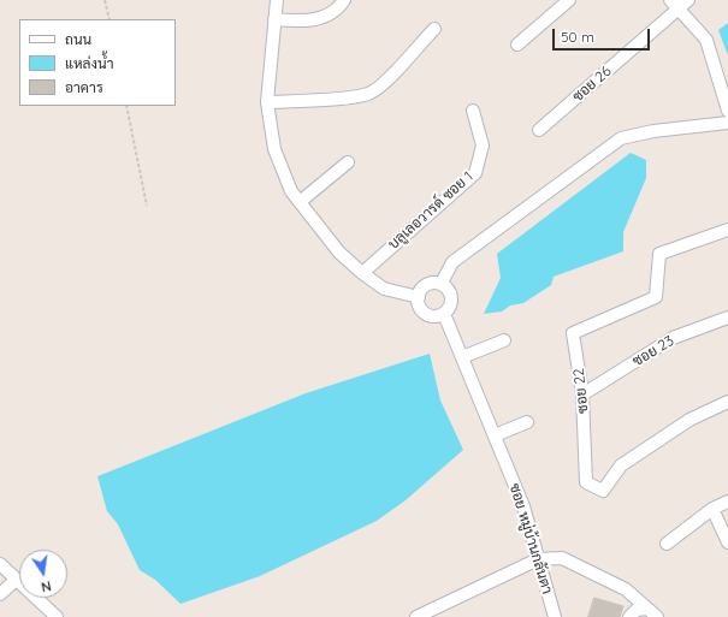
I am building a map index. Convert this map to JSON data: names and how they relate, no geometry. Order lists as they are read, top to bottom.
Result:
{
  "streets": {
    "street": [
      "ซอย 26",
      "บลูเลอวารด์ ซอย 1",
      "ซอย 23",
      "ซอย 22",
      "ซอย หมู่บ้านกลันตา"
    ]
  },
  "crossings": [
    ["ซอย 23", "ซอย 22"]
  ],
  "legend": ["ถนน", "แหล่งน้ำ", "อาคาร"],
  "scale_bar": "50 m",
  "north": "bottom"
}
